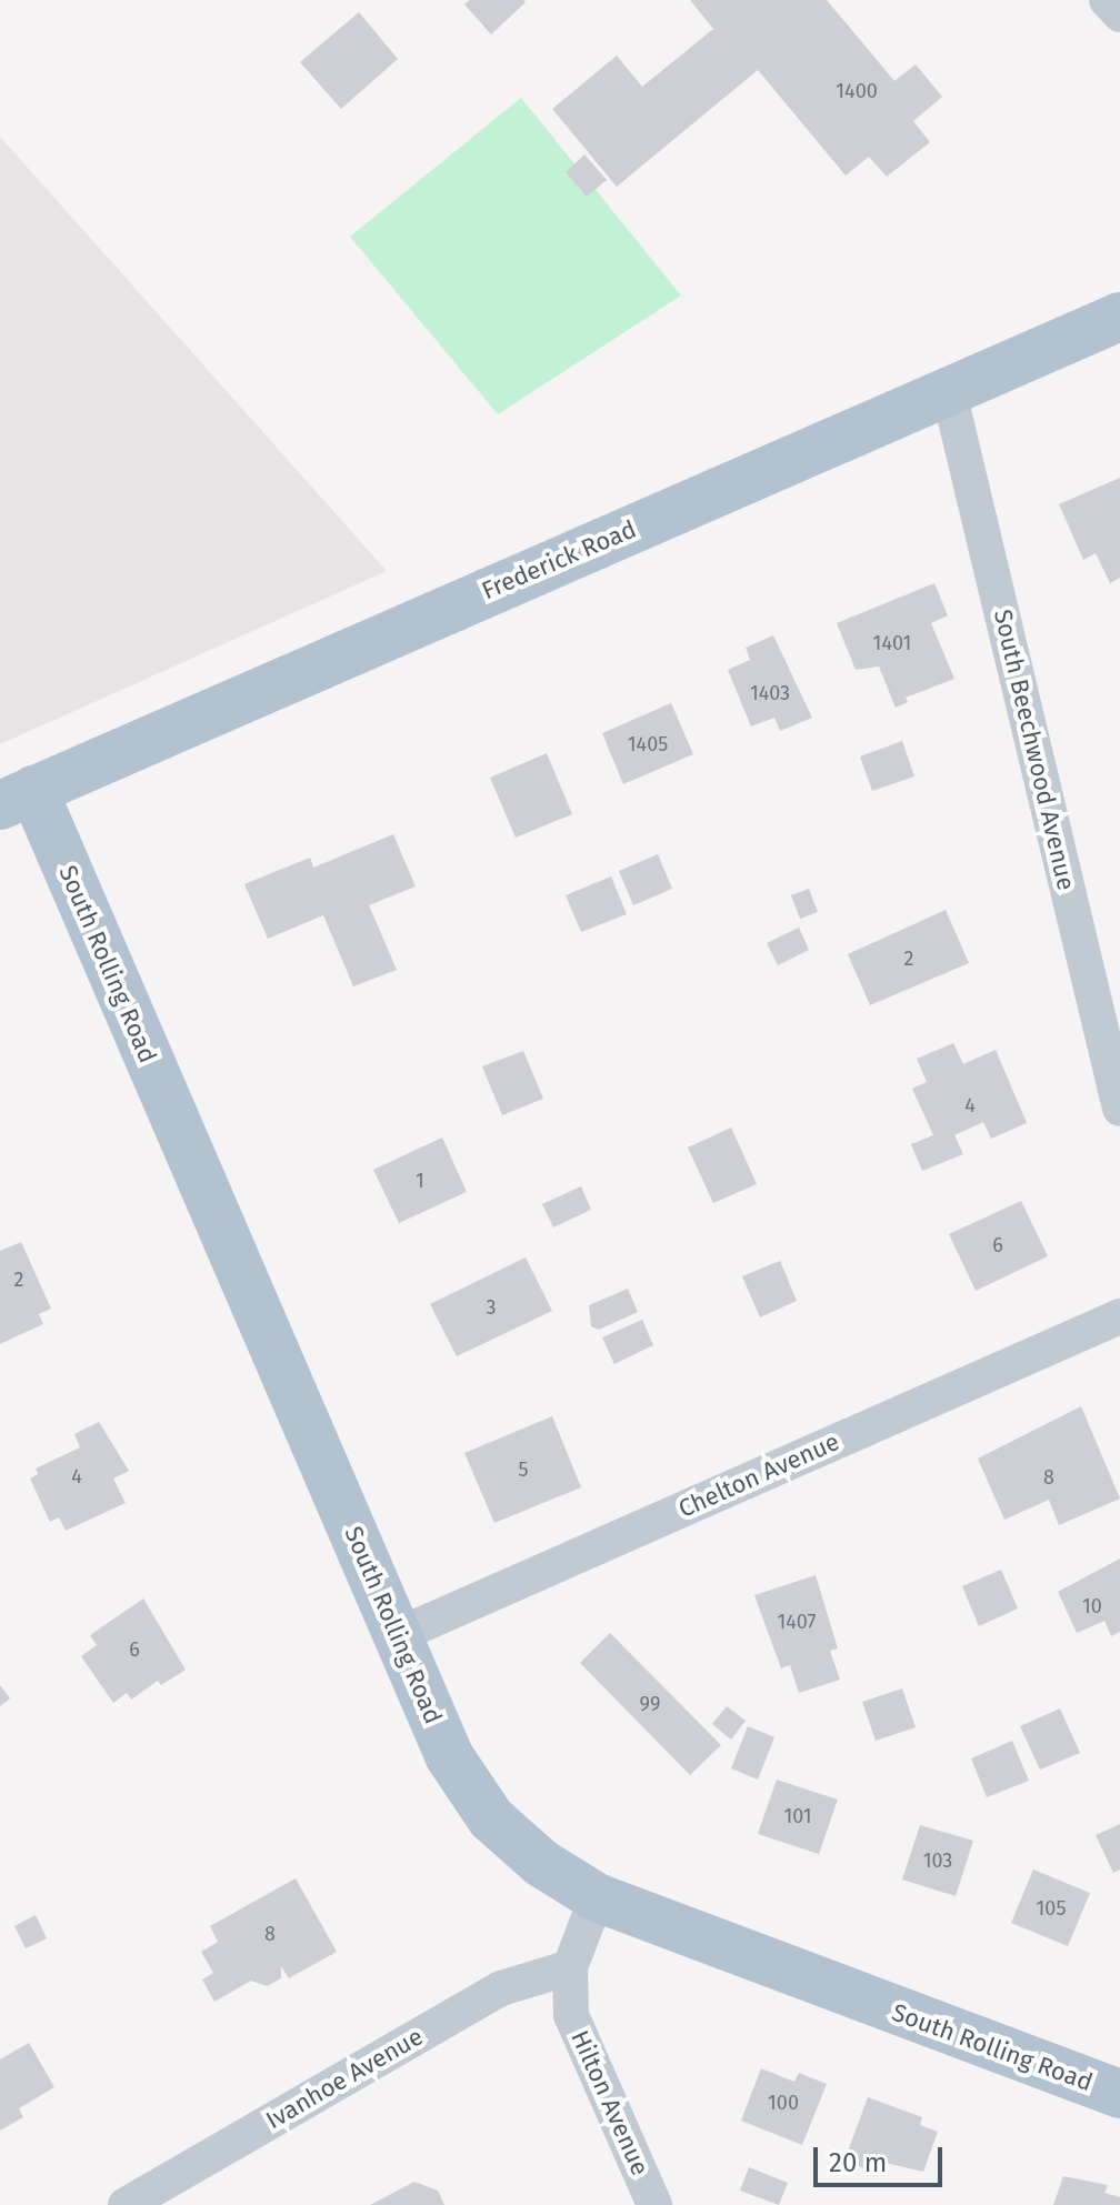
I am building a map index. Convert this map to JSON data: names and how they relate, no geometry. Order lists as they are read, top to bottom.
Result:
{
  "streets": {
    "main road": ["Frederick Road", "South Rolling Road"],
    "street": [
      "South Beechwood Avenue",
      "Chelton Avenue",
      "Ivanhoe Avenue",
      "Hilton Avenue"
    ]
  },
  "crossings": [
    ["Frederick Road", "South Beechwood Avenue"],
    ["Frederick Road", "South Rolling Road"],
    ["South Rolling Road", "Chelton Avenue"],
    ["South Rolling Road", "Hilton Avenue"],
    ["Ivanhoe Avenue", "Hilton Avenue"]
  ],
  "house_numbers": [
    "1400",
    "1401",
    "1403",
    "1405",
    "2",
    "4",
    "1",
    "6",
    "2",
    "3",
    "5",
    "4",
    "8",
    "10",
    "1407",
    "6",
    "99",
    "101",
    "103",
    "105",
    "8",
    "100"
  ],
  "scale_bar": "20 m"
}
